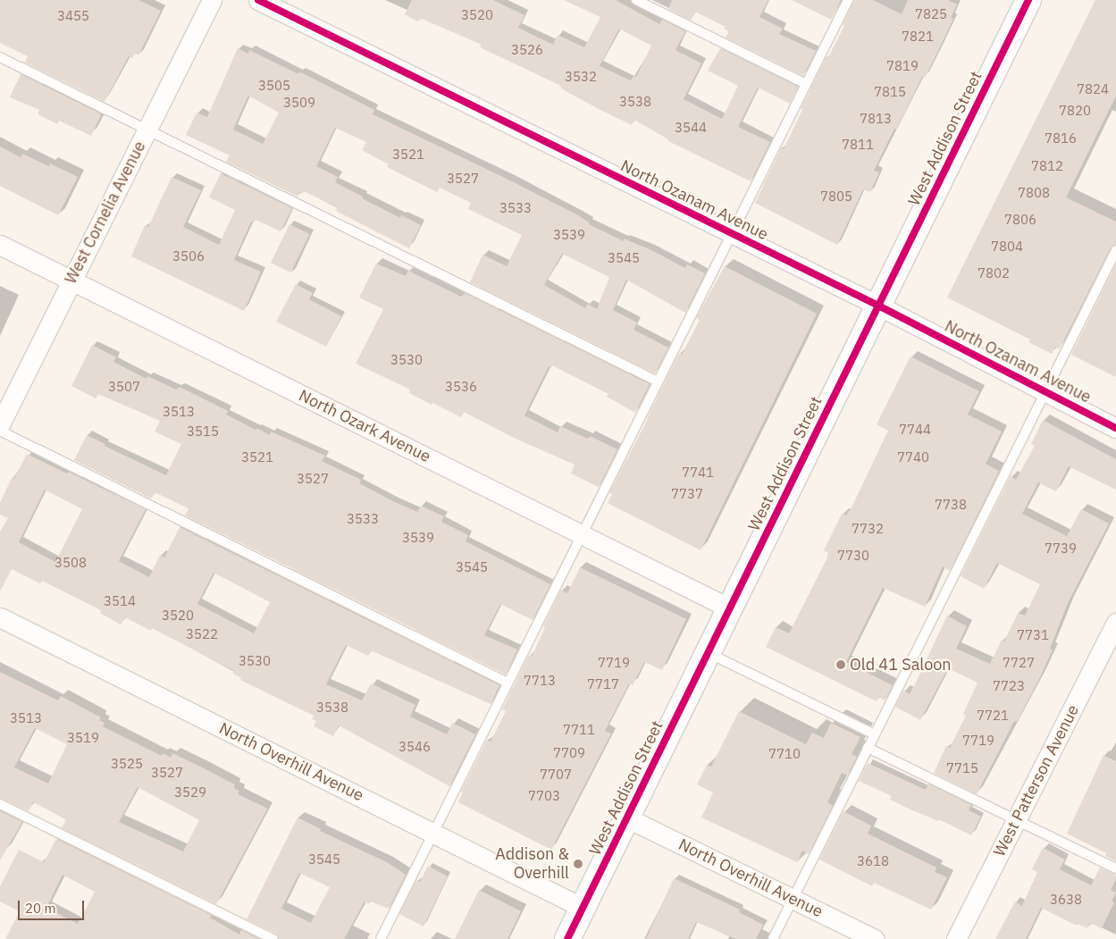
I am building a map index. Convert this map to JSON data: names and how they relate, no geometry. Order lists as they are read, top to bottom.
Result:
{
  "streets": {
    "street": [
      "West Addison Street",
      "North Ozanam Avenue",
      "West Cornelia Avenue",
      "North Ozark Avenue",
      "North Overhill Avenue",
      "West Patterson Avenue"
    ]
  },
  "crossings": [
    ["West Addison Street", "North Ozanam Avenue"],
    ["West Addison Street", "North Ozark Avenue"],
    ["West Addison Street", "North Overhill Avenue"],
    ["West Cornelia Avenue", "North Ozark Avenue"]
  ],
  "places": ["Old 41 Saloon", "Addison & Overhill"],
  "house_numbers": [
    "7825",
    "3520",
    "3455",
    "7821",
    "3526",
    "7819",
    "3532",
    "3505",
    "7824",
    "7815",
    "3538",
    "3509",
    "7820",
    "7813",
    "3544",
    "7816",
    "7811",
    "3521",
    "7812",
    "3527",
    "7808",
    "7805",
    "3533",
    "7806",
    "3539",
    "7804",
    "3506",
    "3545",
    "7802",
    "3530",
    "3507",
    "3536",
    "3513",
    "7744",
    "3515",
    "3521",
    "7740",
    "7741",
    "3527",
    "7737",
    "7738",
    "3533",
    "7732",
    "3539",
    "7739",
    "7730",
    "3508",
    "3545",
    "3514",
    "3520",
    "3522",
    "7731",
    "3530",
    "7719",
    "7727",
    "7713",
    "7717",
    "7723",
    "3538",
    "7721",
    "3513",
    "7711",
    "3519",
    "7719",
    "3546",
    "7709",
    "7710",
    "3525",
    "7715",
    "3527",
    "7707",
    "3529",
    "7703",
    "3545",
    "3618",
    "3638"
  ],
  "scale_bar": "20 m"
}
